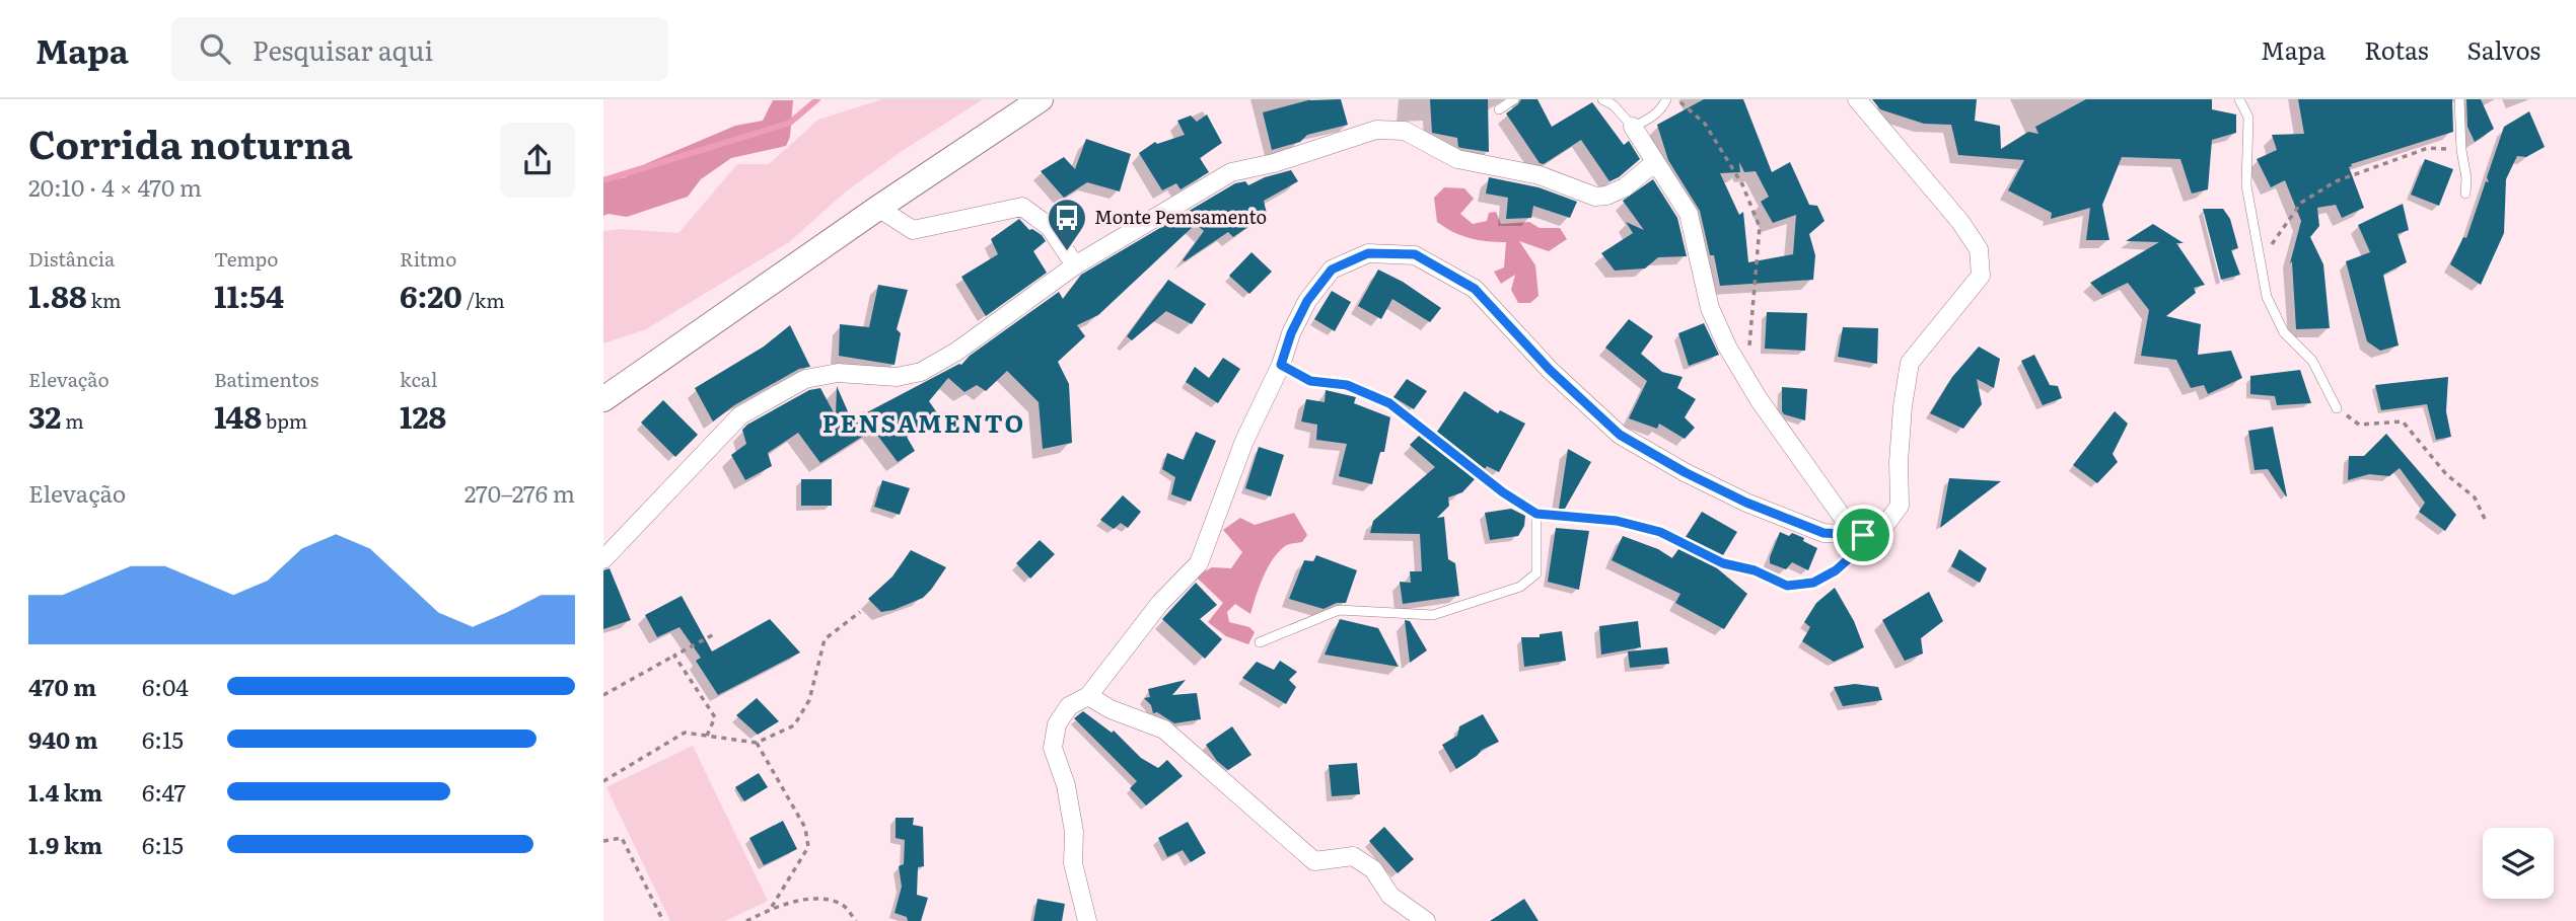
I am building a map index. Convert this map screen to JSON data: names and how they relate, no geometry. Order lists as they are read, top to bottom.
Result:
{
  "districts": ["PENSAMENTO"],
  "places": {
    "bus stop": ["Monte Pemsamento"]
  },
  "page": {
    "header": "Mapa",
    "search": "Pesquisar aqui",
    "nav": ["Mapa", "Rotas", "Salvos"],
    "heading": ["Corrida noturna", "20:10 · 4 × 470 m"],
    "stats": [
      ["Distância", "1.88 km"],
      ["Tempo", "11:54"],
      ["Ritmo", "6:20 /km"],
      ["Elevação", "32 m"],
      ["Batimentos", "148 bpm"],
      ["kcal", "128"]
    ],
    "chart": ["Elevação", "270–276 m"],
    "list": [
      {
        "name": "470 m",
        "note": "6:04"
      },
      {
        "name": "940 m",
        "note": "6:15"
      },
      {
        "name": "1.4 km",
        "note": "6:47"
      },
      {
        "name": "1.9 km",
        "note": "6:15"
      }
    ]
  }
}
